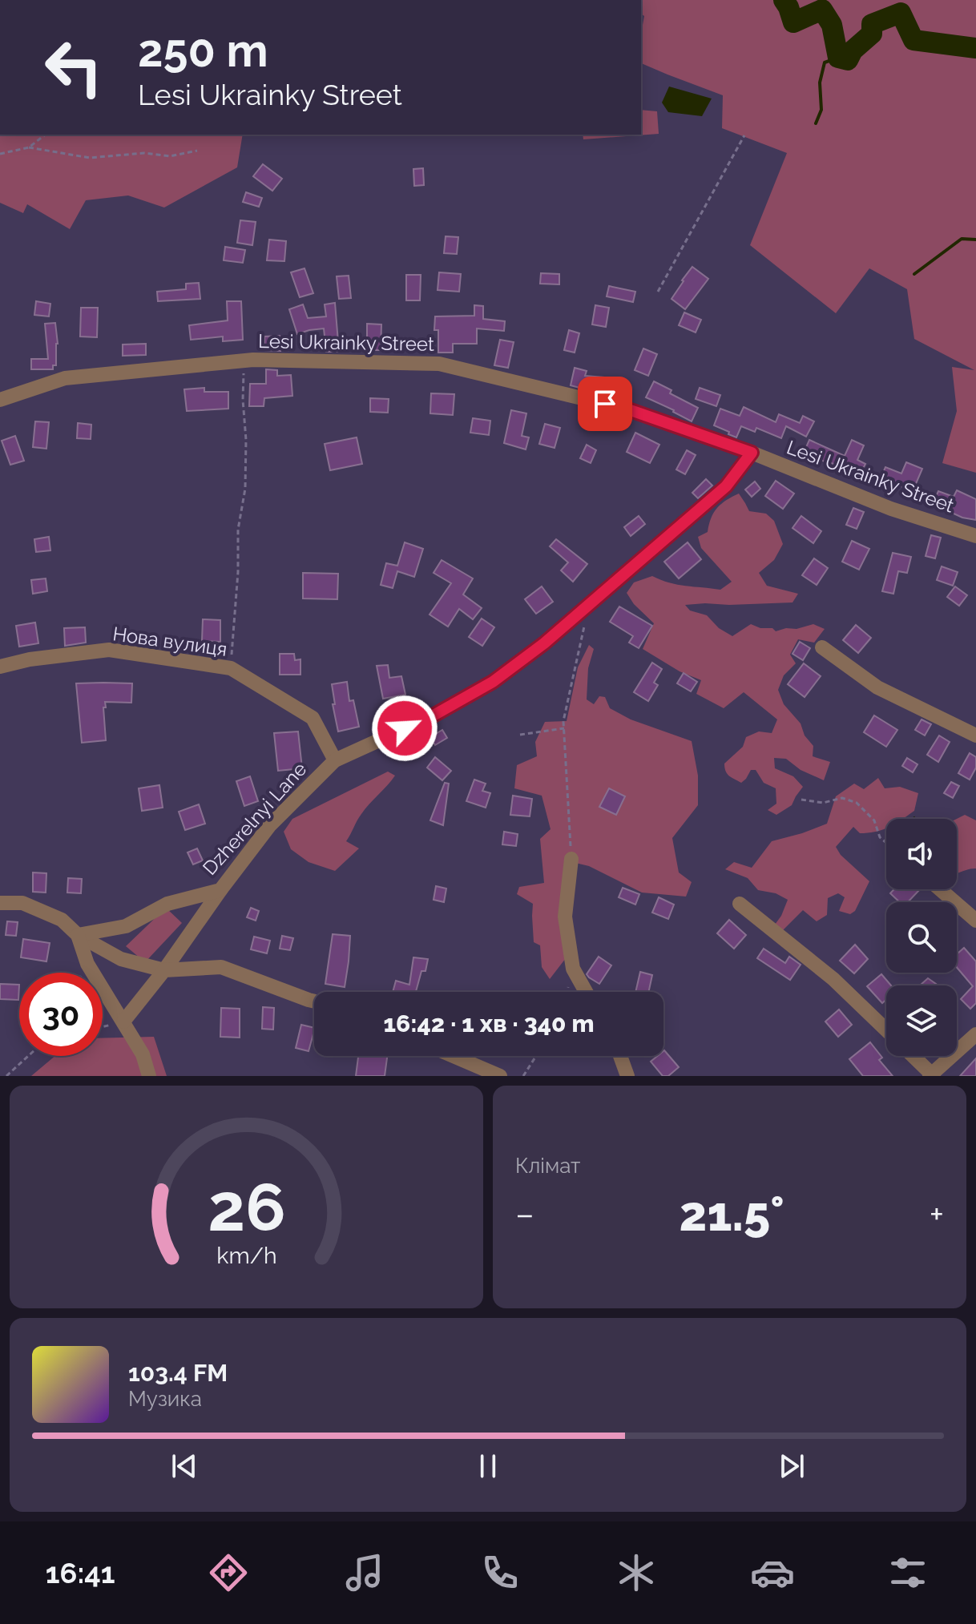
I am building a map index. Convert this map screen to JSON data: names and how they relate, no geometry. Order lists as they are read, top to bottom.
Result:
{
  "streets": {
    "street": ["Lesi Ukrainky Street", "Нова вулиця", "Dzherelnyi Lane"]
  },
  "crossings": [
    ["Lesi Ukrainky Street", "Dzherelnyi Lane"],
    ["Нова вулиця", "Dzherelnyi Lane"]
  ],
  "page": {
    "turn": ["250 m", "Lesi Ukrainky Street"],
    "limit": "30",
    "trip": "16:42 · 1 хв · 340 m",
    "tile": "Клімат",
    "heat": ["−", "21.5°", "+"],
    "song": ["103.4 FM", "Музика"],
    "tabs": "16:41",
    "gauge": ["26", "km/h"]
  }
}
